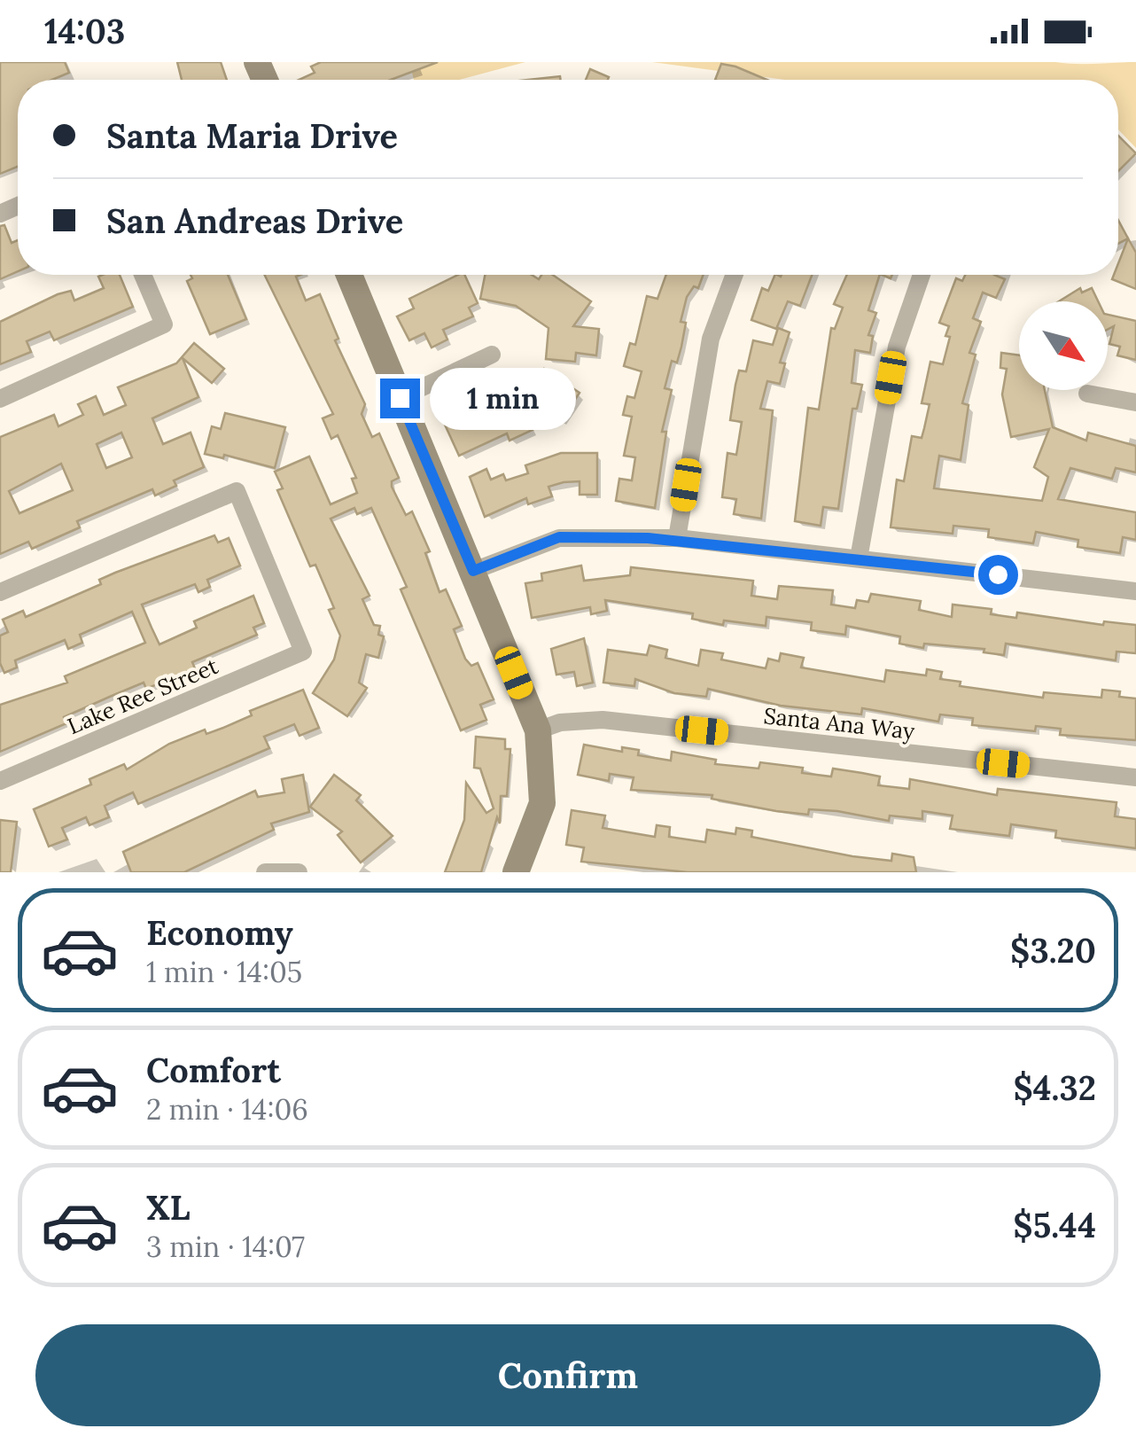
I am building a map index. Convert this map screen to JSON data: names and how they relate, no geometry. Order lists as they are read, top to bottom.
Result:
{
  "streets": {
    "street": ["Lake Ree Street", "Santa Ana Way"]
  },
  "north": "bottom right",
  "page": {
    "status": "14:03",
    "banner": ["Santa Maria Drive", "San Andreas Drive"],
    "bubble": "1 min",
    "list": [
      {
        "name": "Economy",
        "note": "1 min · 14:05",
        "value": "$3.20"
      },
      {
        "name": "Comfort",
        "note": "2 min · 14:06",
        "value": "$4.32"
      },
      {
        "name": "XL",
        "note": "3 min · 14:07",
        "value": "$5.44"
      }
    ],
    "buttons": "Confirm"
  }
}
